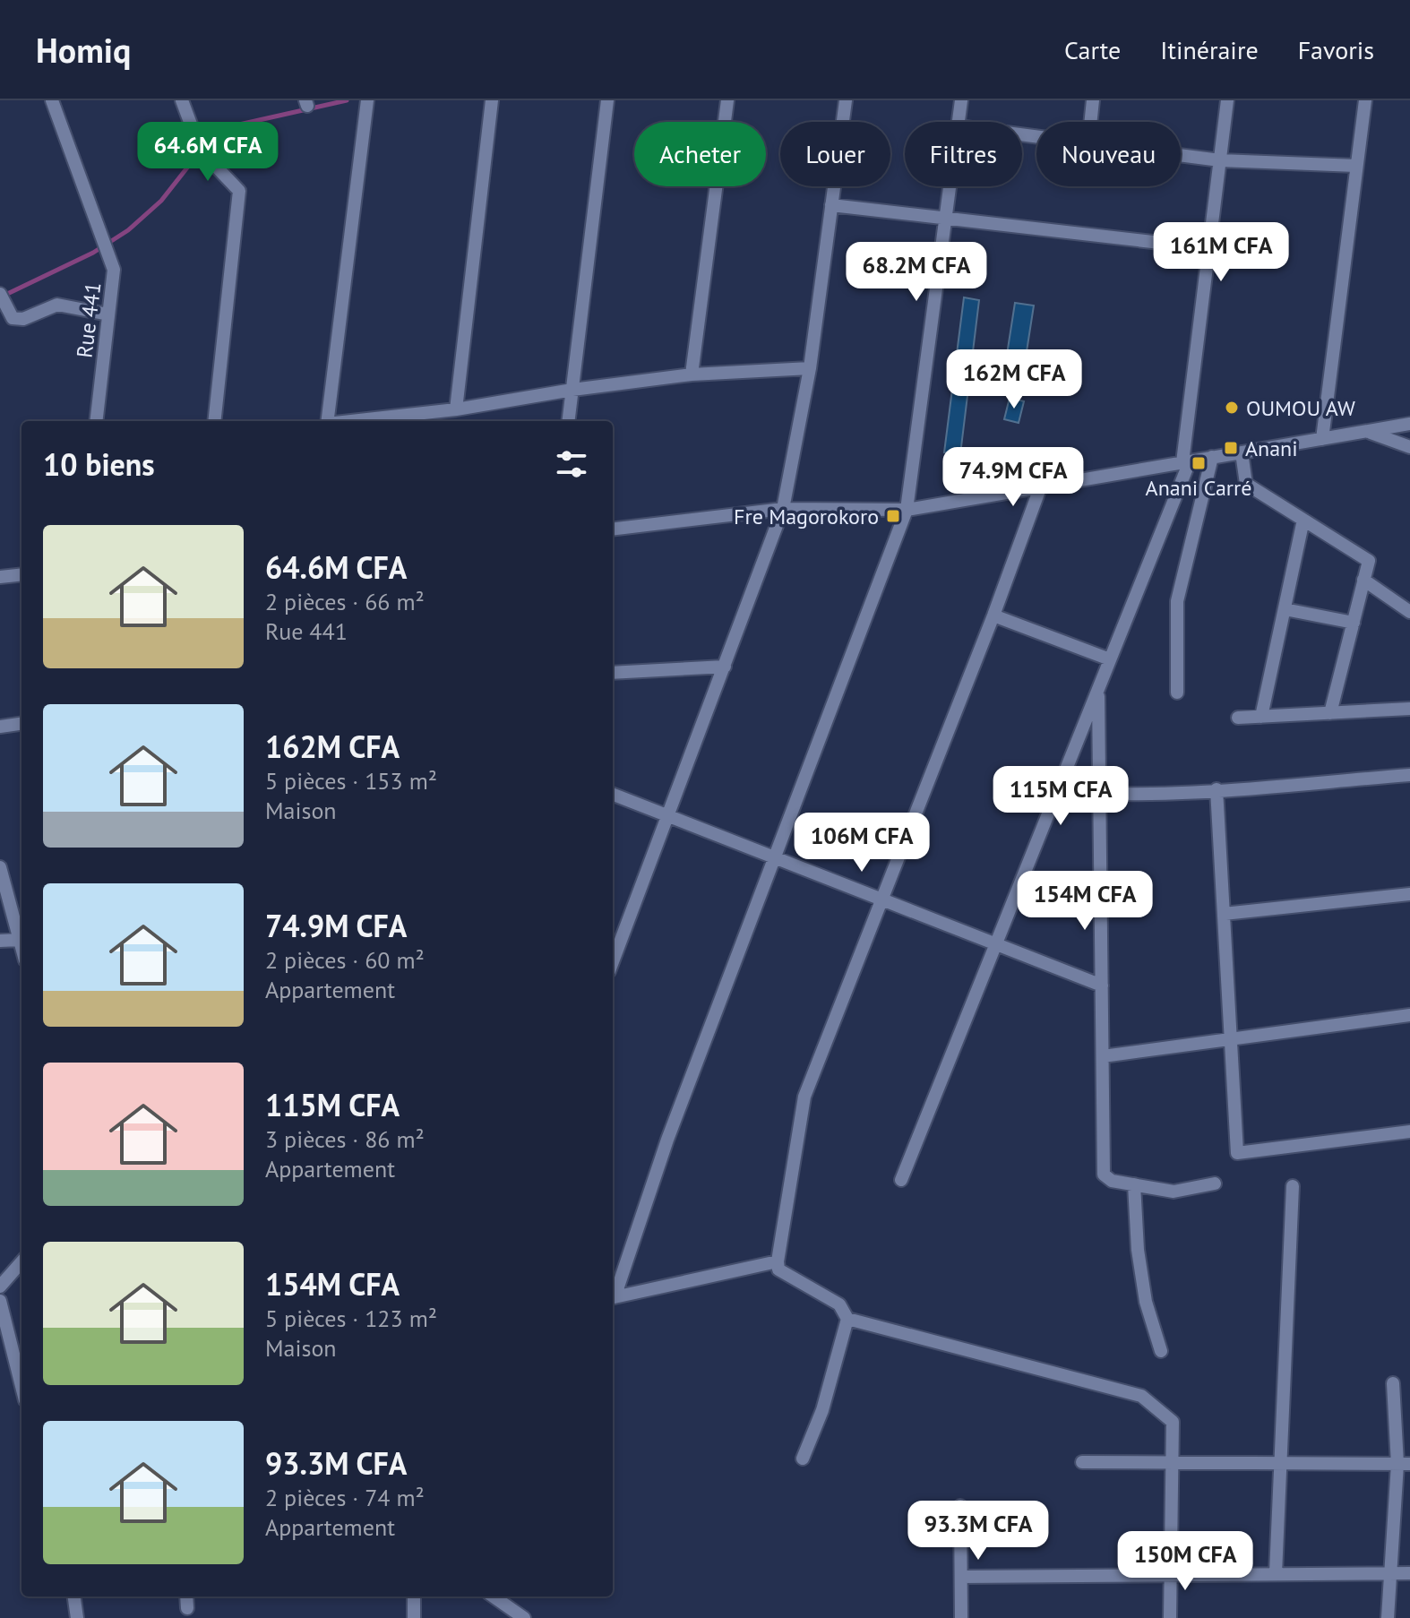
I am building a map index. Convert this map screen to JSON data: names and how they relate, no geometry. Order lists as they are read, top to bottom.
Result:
{
  "streets": {
    "street": ["Rue 441"]
  },
  "places": {
    "other": ["OUMOU AW"],
    "transit": ["Anani", "Anani Carré", "Fre Magorokoro"]
  },
  "page": {
    "header": "Homiq",
    "nav": ["Carte", "Itinéraire", "Favoris"],
    "price": [
      "64.6M CFA",
      "161M CFA",
      "68.2M CFA",
      "162M CFA",
      "74.9M CFA",
      "115M CFA",
      "106M CFA",
      "154M CFA",
      "93.3M CFA",
      "150M CFA"
    ],
    "chip": [
      "Acheter",
      "Louer",
      "Filtres",
      "Nouveau"
    ],
    "heading": "10 biens",
    "list": [
      {
        "name": "64.6M CFA",
        "note": "2 pièces · 66 m² · Rue 441"
      },
      {
        "name": "162M CFA",
        "note": "5 pièces · 153 m² · Maison"
      },
      {
        "name": "74.9M CFA",
        "note": "2 pièces · 60 m² · Appartement"
      },
      {
        "name": "115M CFA",
        "note": "3 pièces · 86 m² · Appartement"
      },
      {
        "name": "154M CFA",
        "note": "5 pièces · 123 m² · Maison"
      },
      {
        "name": "93.3M CFA",
        "note": "2 pièces · 74 m² · Appartement"
      }
    ]
  }
}
